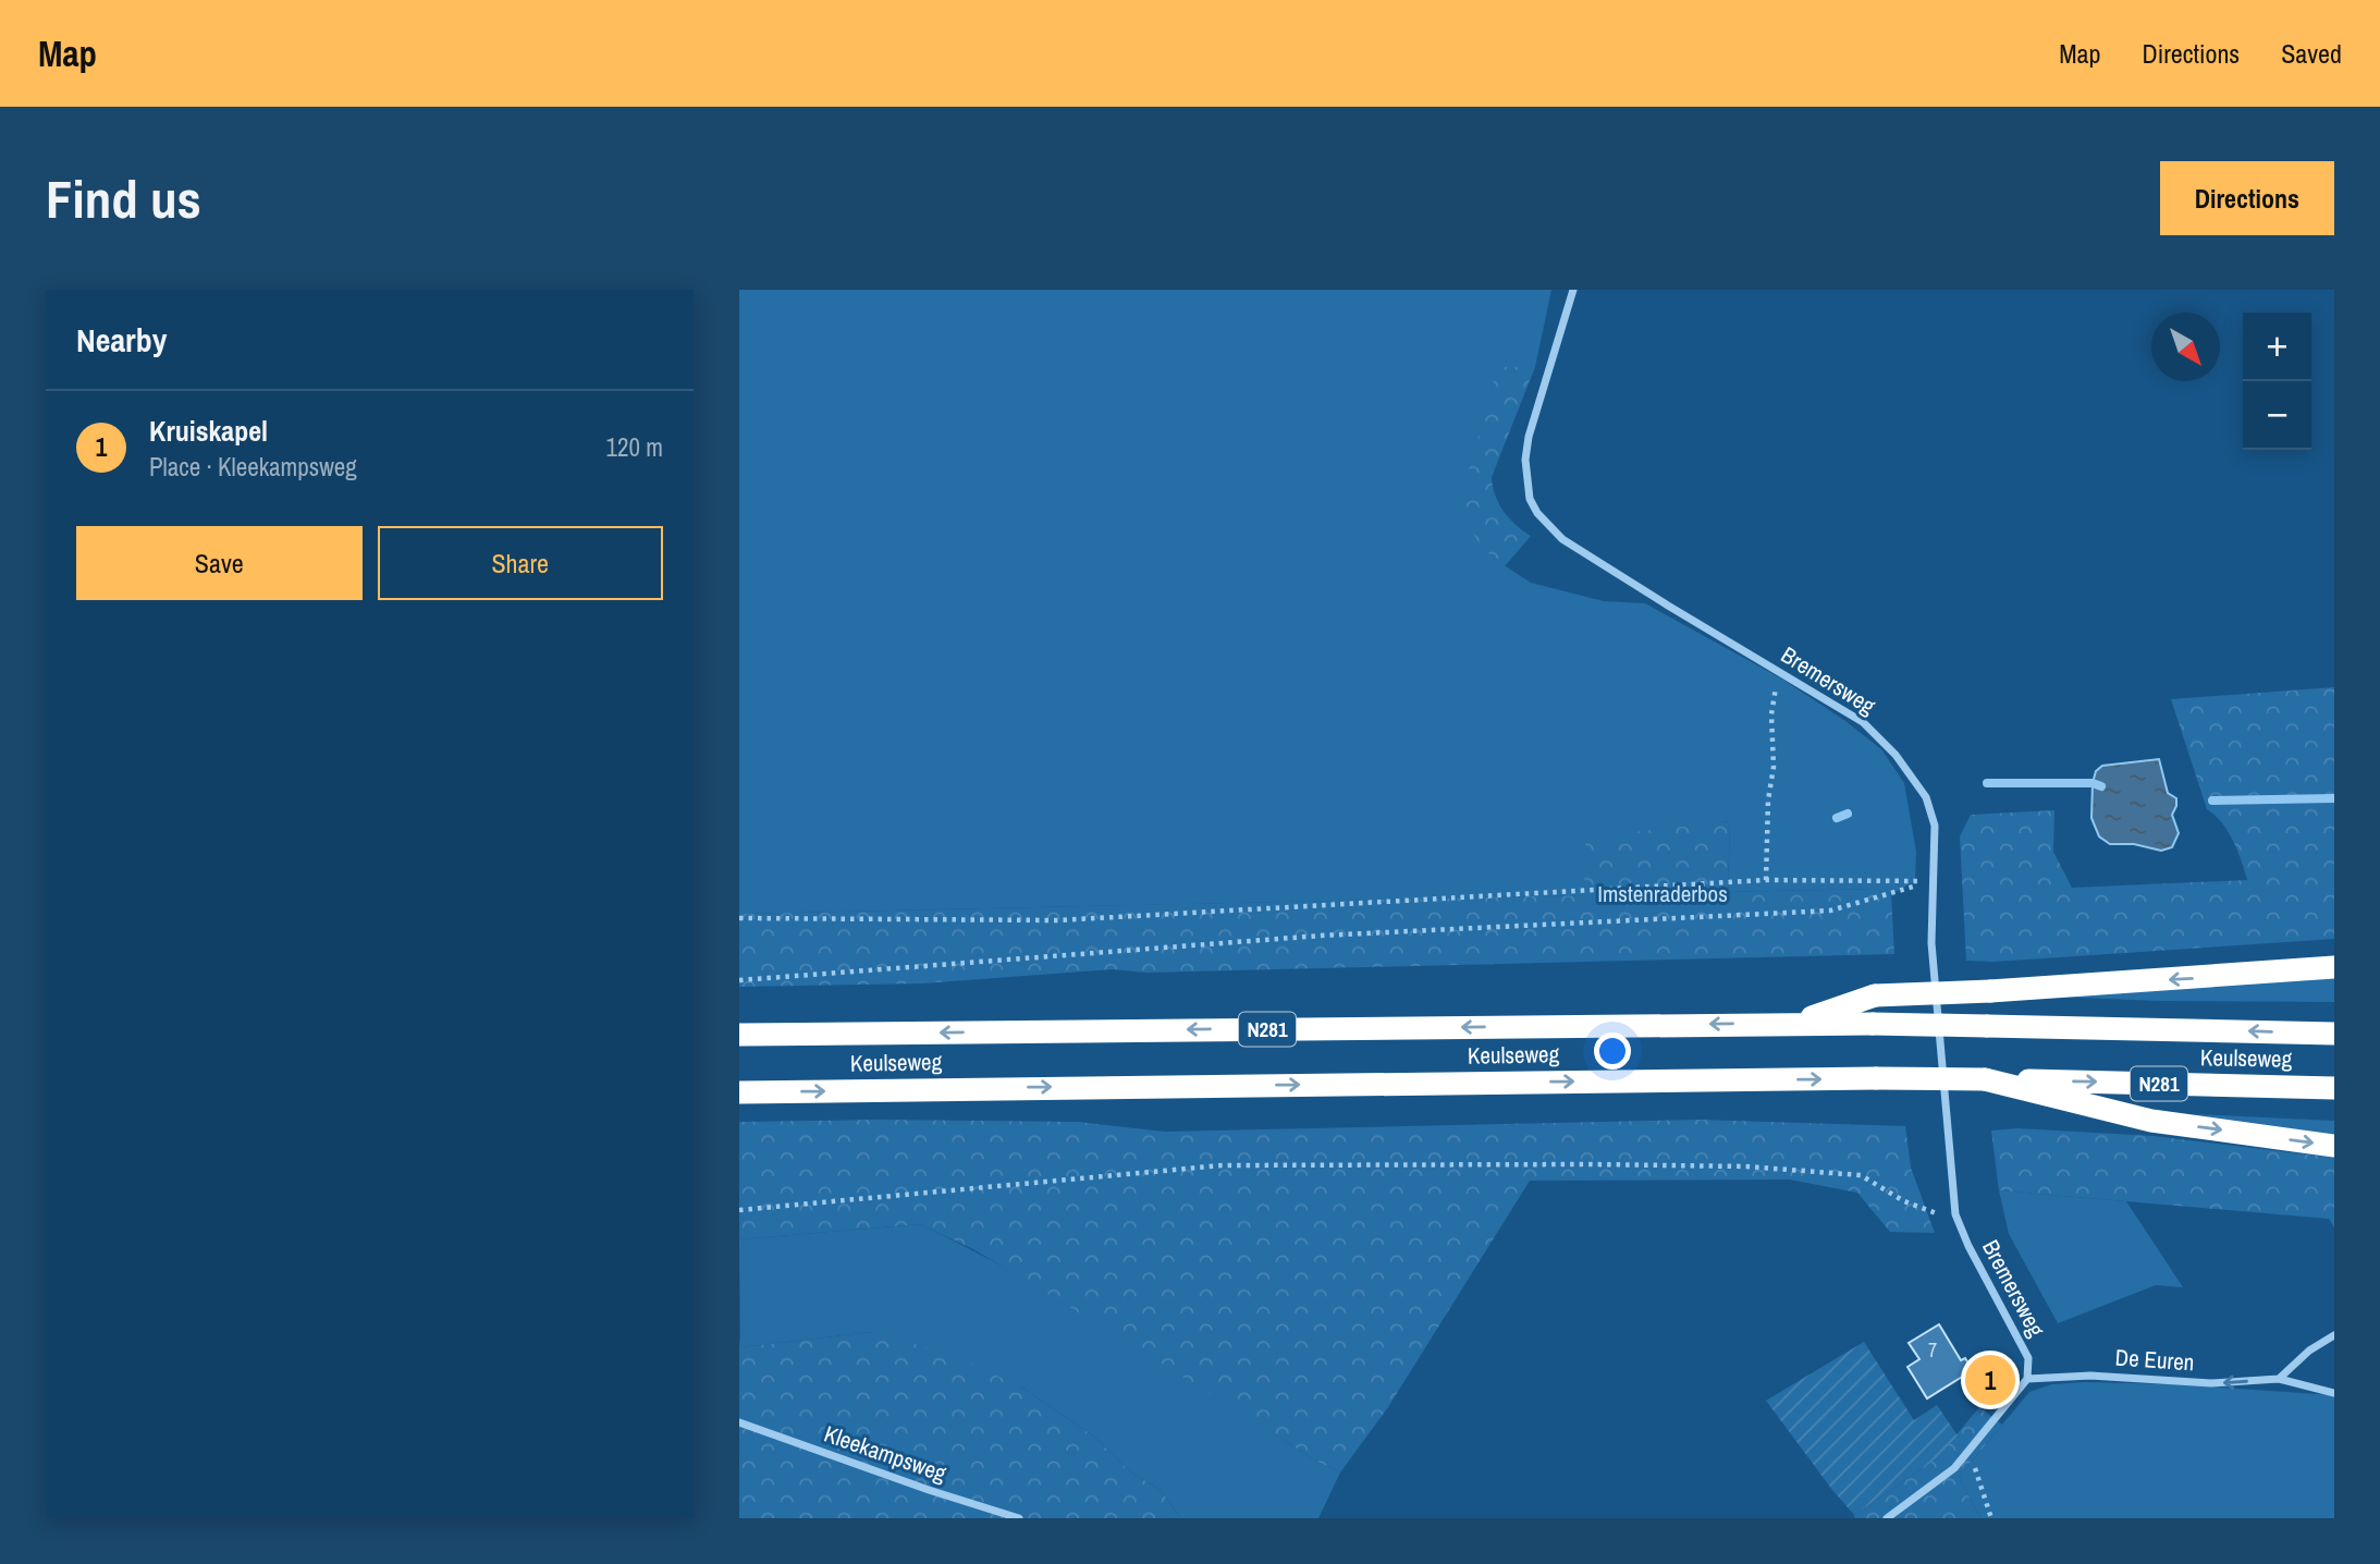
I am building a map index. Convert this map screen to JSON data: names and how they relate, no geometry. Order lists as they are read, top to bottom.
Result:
{
  "streets": {
    "highway": ["N281", "Keulseweg"],
    "street": ["Bremersweg", "De Euren", "Kleekampsweg"]
  },
  "crossings": [
    ["Bremersweg", "De Euren"],
    ["N281", "Keulseweg"]
  ],
  "one_way": ["De Euren"],
  "parks": ["Imstenraderbos"],
  "house_numbers": ["7"],
  "north": "bottom right",
  "page": {
    "header": "Map",
    "nav": ["Map", "Directions", "Saved"],
    "buttons": [
      "Directions",
      ["Save", "Share"]
    ],
    "title": "Find us",
    "heading": "Nearby",
    "map_buttons": ["+", "−"],
    "list": [
      {
        "mark": "1",
        "name": "Kruiskapel",
        "note": "Place · Kleekampsweg",
        "value": "120 m"
      }
    ],
    "pins": "1"
  }
}
